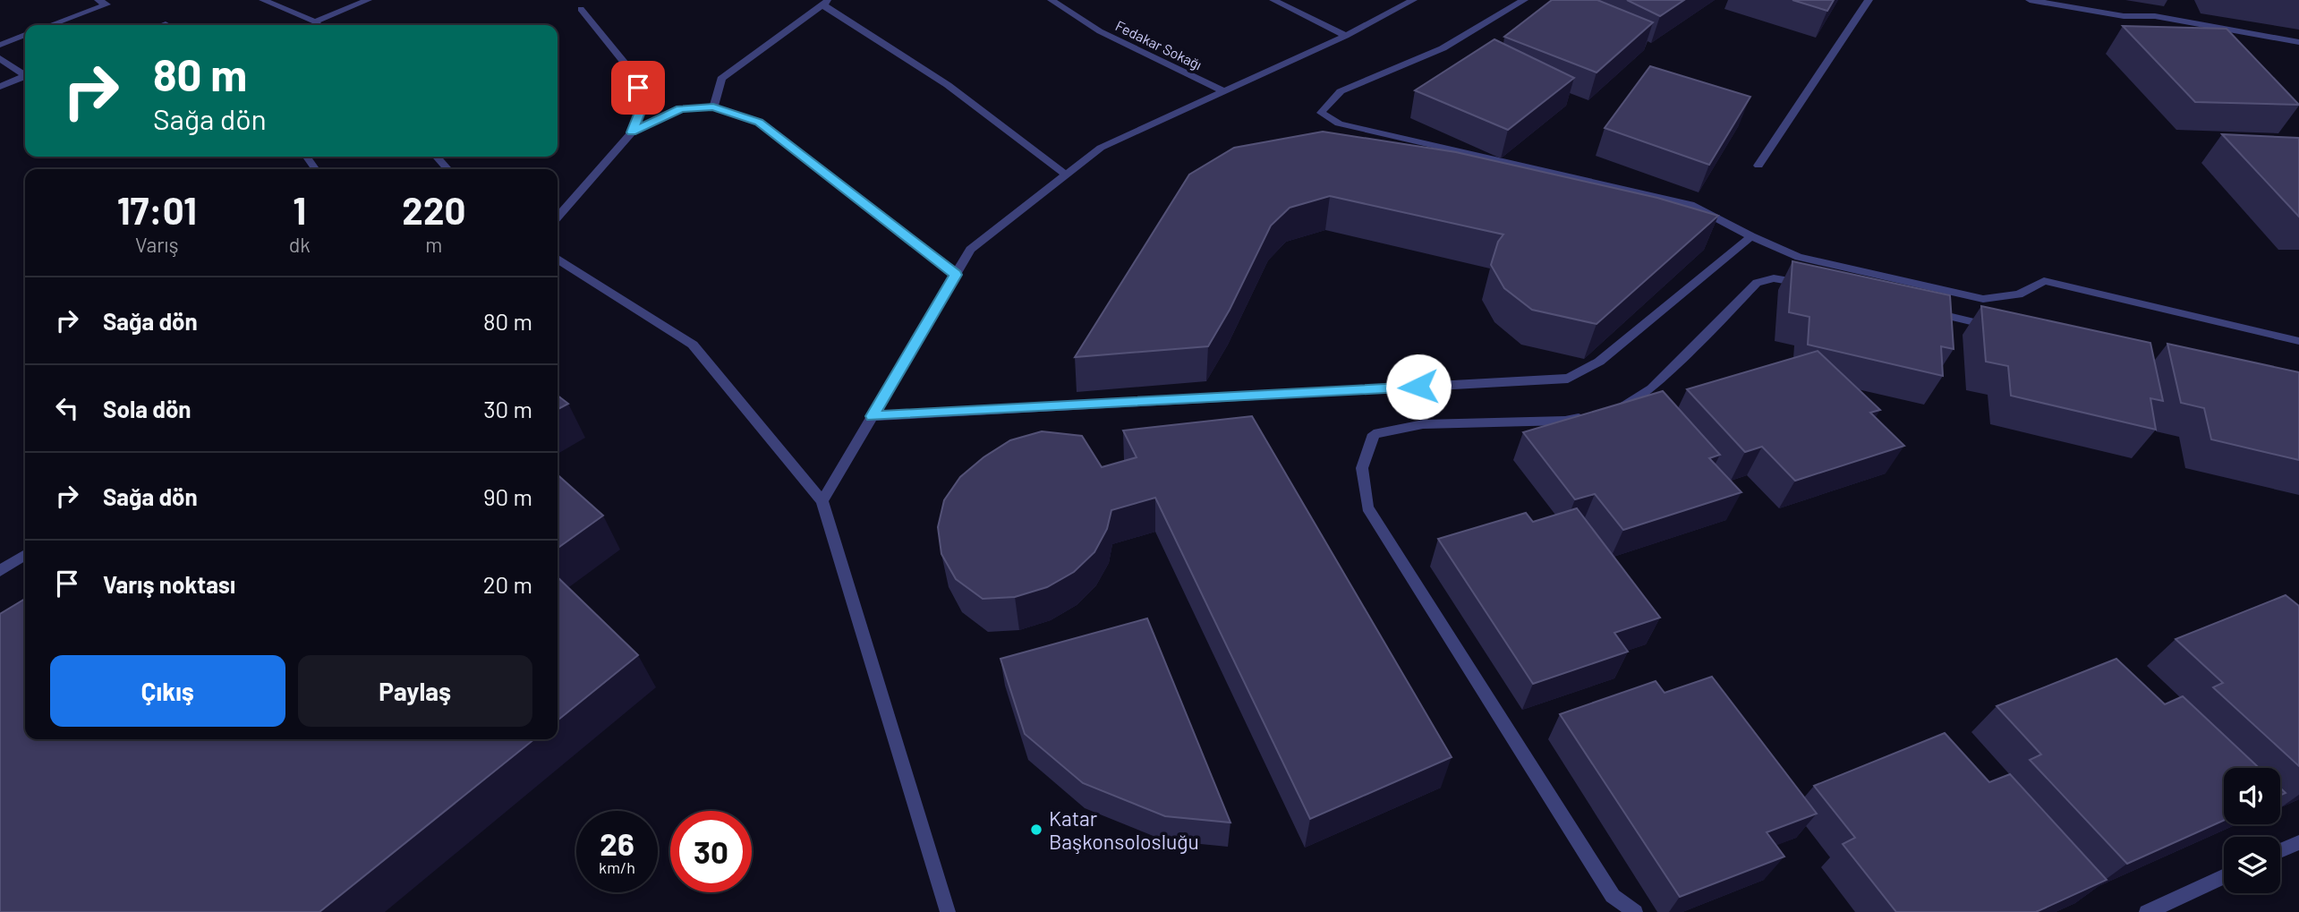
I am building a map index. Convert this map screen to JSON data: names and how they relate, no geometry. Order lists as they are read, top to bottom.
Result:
{
  "streets": {
    "street": ["Fedakar Sokağı"]
  },
  "places": ["Katar Başkonsolosluğu"],
  "page": {
    "turn": ["80 m", "Sağa dön"],
    "eta": [
      "17:01",
      "Varış",
      "1",
      "dk",
      "220",
      "m"
    ],
    "list": [
      {
        "name": "Sağa dön",
        "value": "80 m"
      },
      {
        "name": "Sola dön",
        "value": "30 m"
      },
      {
        "name": "Sağa dön",
        "value": "90 m"
      },
      {
        "name": "Varış noktası",
        "value": "20 m"
      }
    ],
    "buttons": ["Çıkış", "Paylaş"],
    "speed": "26 km/h",
    "limit": "30"
  }
}
